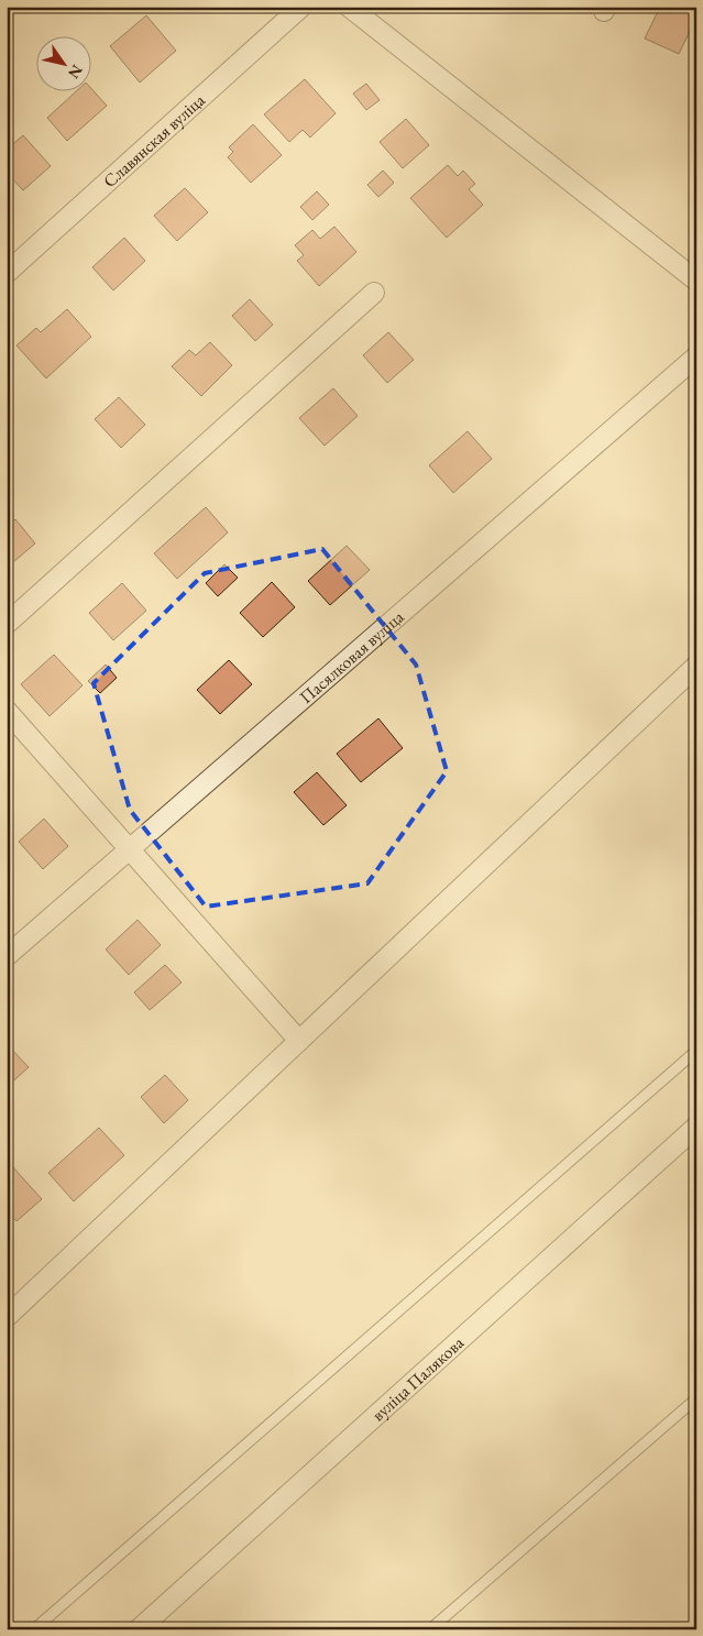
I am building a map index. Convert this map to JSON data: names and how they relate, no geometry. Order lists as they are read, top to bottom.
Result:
{
  "streets": {
    "street": ["Славянская вуліца", "Пасялковая вуліца", "вуліца Палякова"]
  },
  "north": "bottom right"
}
